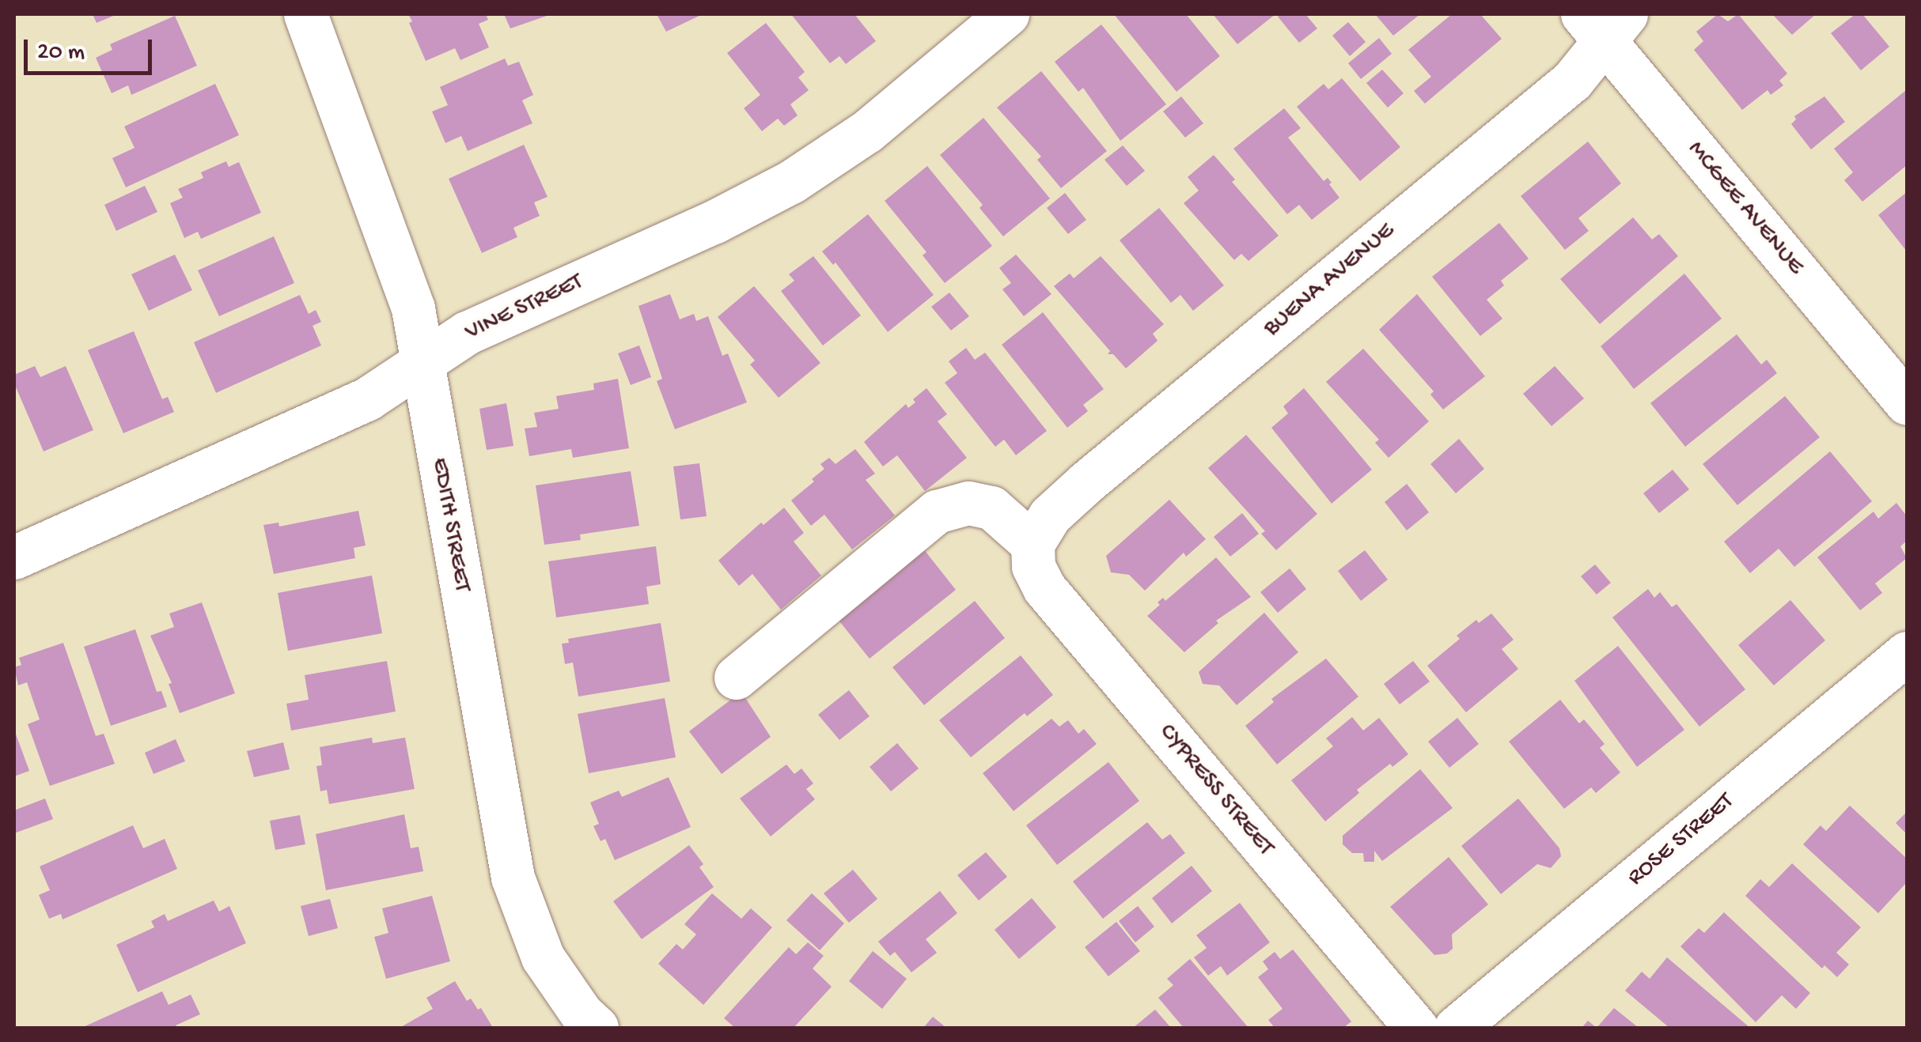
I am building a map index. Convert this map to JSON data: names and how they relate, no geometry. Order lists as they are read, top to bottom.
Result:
{
  "streets": {
    "street": [
      "MCGEE AVENUE",
      "BUENA AVENUE",
      "VINE STREET",
      "EDITH STREET",
      "CYPRESS STREET",
      "ROSE STREET"
    ]
  },
  "crossings": [
    ["MCGEE AVENUE", "BUENA AVENUE"],
    ["BUENA AVENUE", "CYPRESS STREET"],
    ["VINE STREET", "EDITH STREET"]
  ],
  "scale_bar": "20 m"
}
